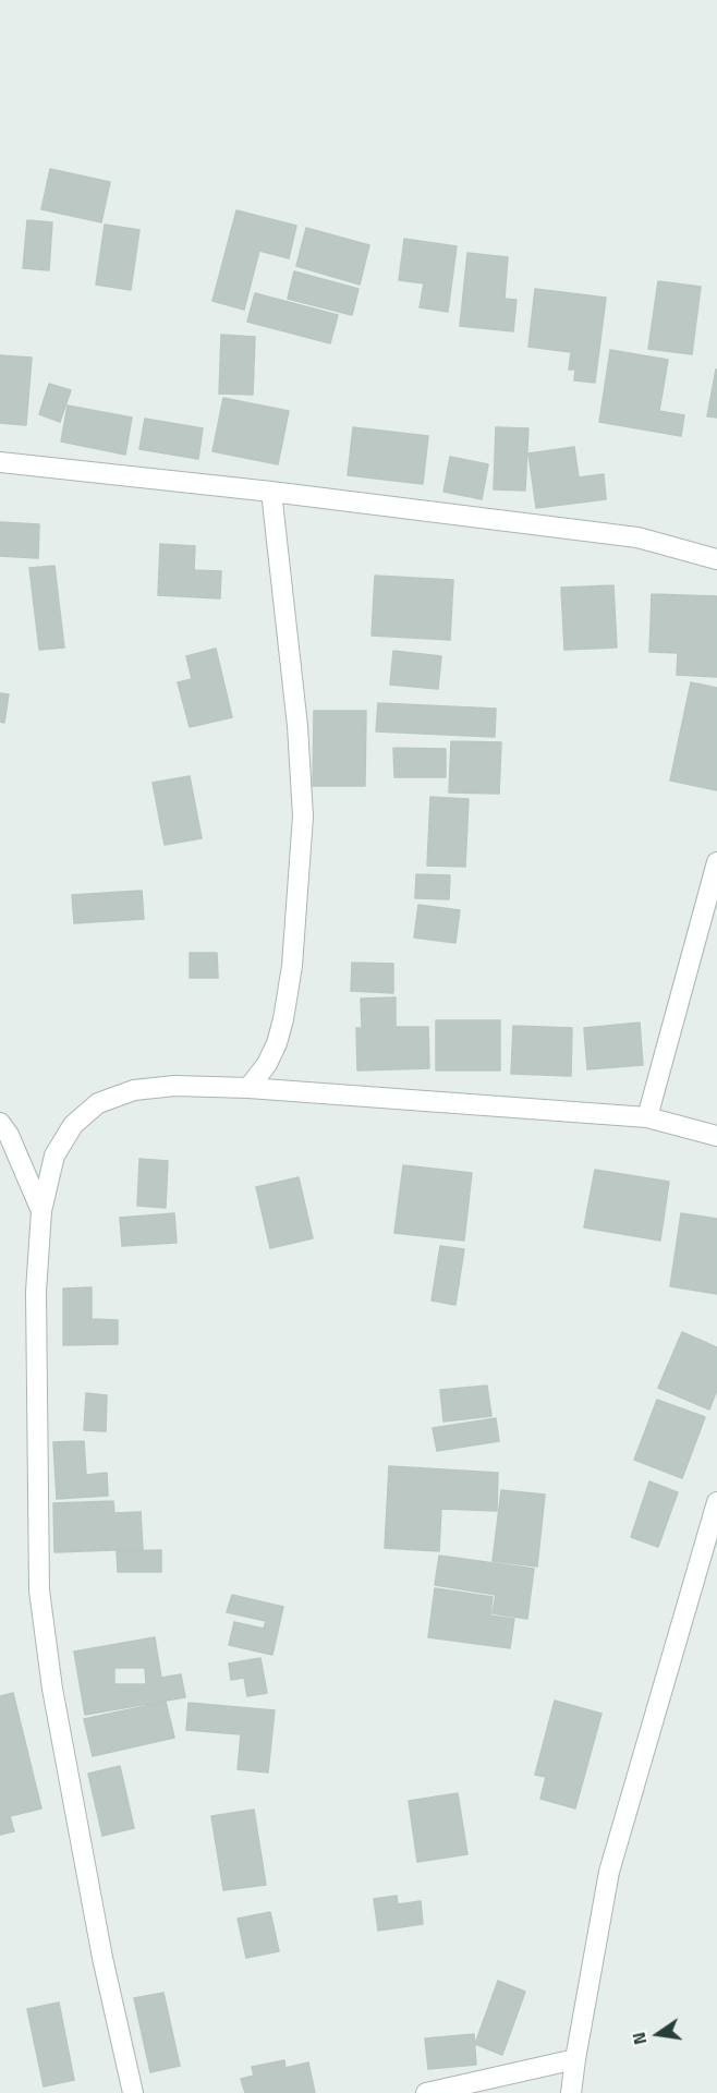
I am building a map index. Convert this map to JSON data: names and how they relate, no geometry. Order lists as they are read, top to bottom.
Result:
{
  "north": "left"
}
